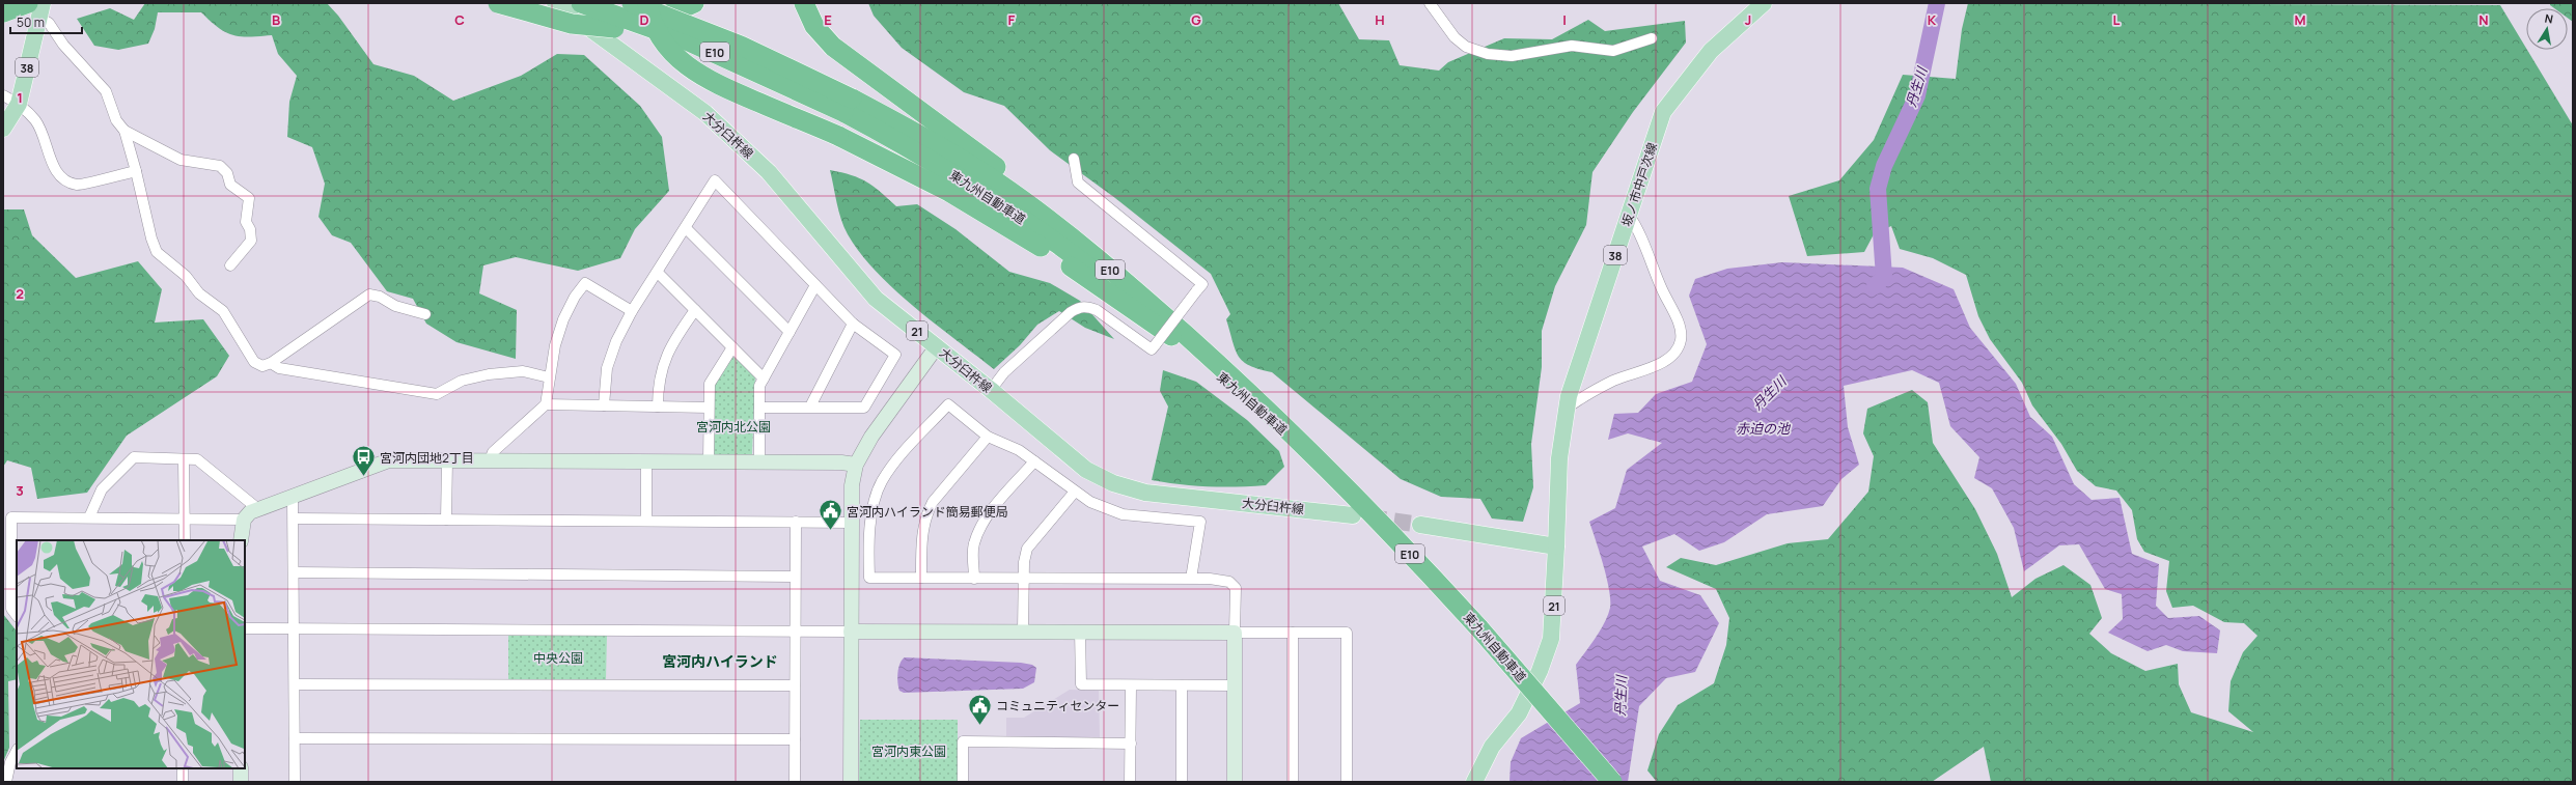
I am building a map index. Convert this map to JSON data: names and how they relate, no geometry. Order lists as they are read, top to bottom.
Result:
{
  "streets": {
    "highway": ["E10", "東九州自動車道"],
    "main road": [
      "38",
      "大分臼杵線",
      "坂ノ市中戸次線",
      "21"
    ]
  },
  "crossings": [
    ["坂ノ市中戸次線", "21"]
  ],
  "districts": ["宮河内ハイランド"],
  "water": ["丹生川", "赤迫の池"],
  "parks": ["宮河内北公園", "中央公園", "宮河内東公園"],
  "places": {
    "bus stop": ["宮河内団地2丁目"],
    "public building": ["宮河内ハイランド簡易郵便局", "コミュニティセンター"]
  },
  "scale_bar": "50 m",
  "north": "top",
  "grid": {
    "columns": [
      "B",
      "C",
      "D",
      "E",
      "F",
      "G",
      "H",
      "I",
      "J",
      "K",
      "L",
      "M",
      "N"
    ],
    "rows": ["1", "2", "3"]
  }
}
